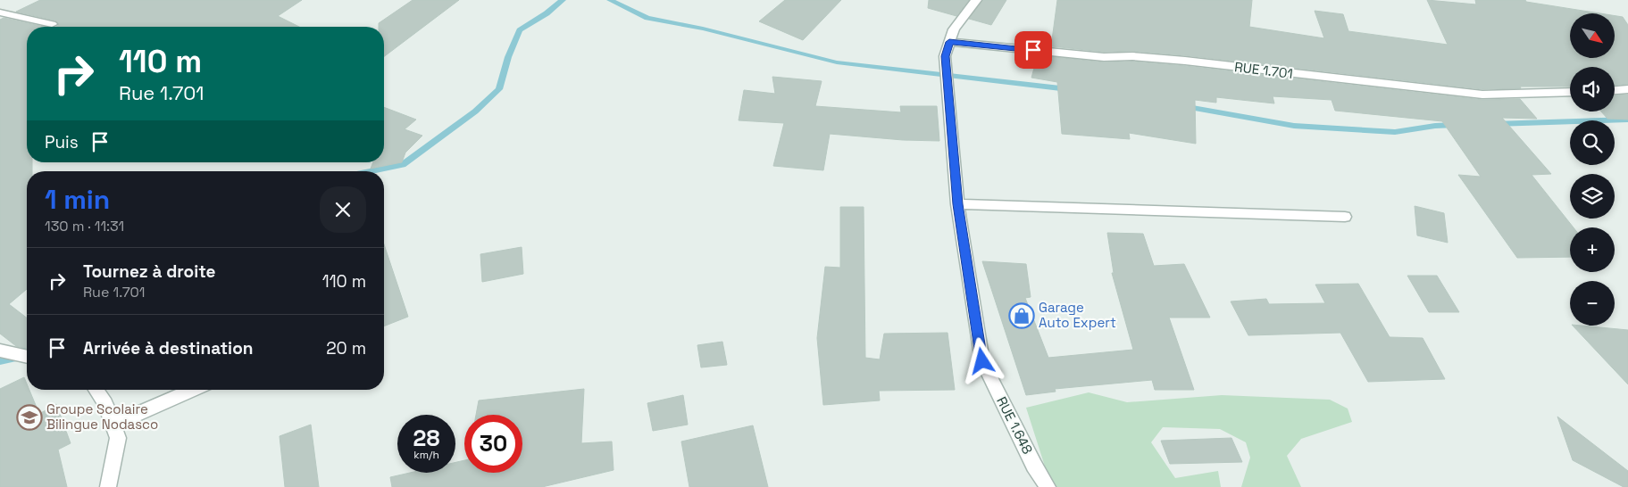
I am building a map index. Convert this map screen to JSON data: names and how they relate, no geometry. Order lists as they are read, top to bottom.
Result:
{
  "streets": {
    "street": ["RUE 1.701", "RUE 1.648"]
  },
  "crossings": [
    ["RUE 1.701", "RUE 1.648"]
  ],
  "places": {
    "shop": ["Garage Auto Expert"],
    "school or university": ["Groupe Scolaire Bilingue Nodasco"]
  },
  "north": "bottom right",
  "page": {
    "map_buttons": ["+", "−"],
    "turn": ["110 m", "Rue 1.701"],
    "then": "Puis",
    "heading": ["1 min", "130 m · 11:31"],
    "list": [
      {
        "name": "Tournez à droite",
        "note": "Rue 1.701",
        "value": "110 m"
      },
      {
        "name": "Arrivée à destination",
        "value": "20 m"
      }
    ],
    "speed": "28 km/h",
    "limit": "30"
  }
}
